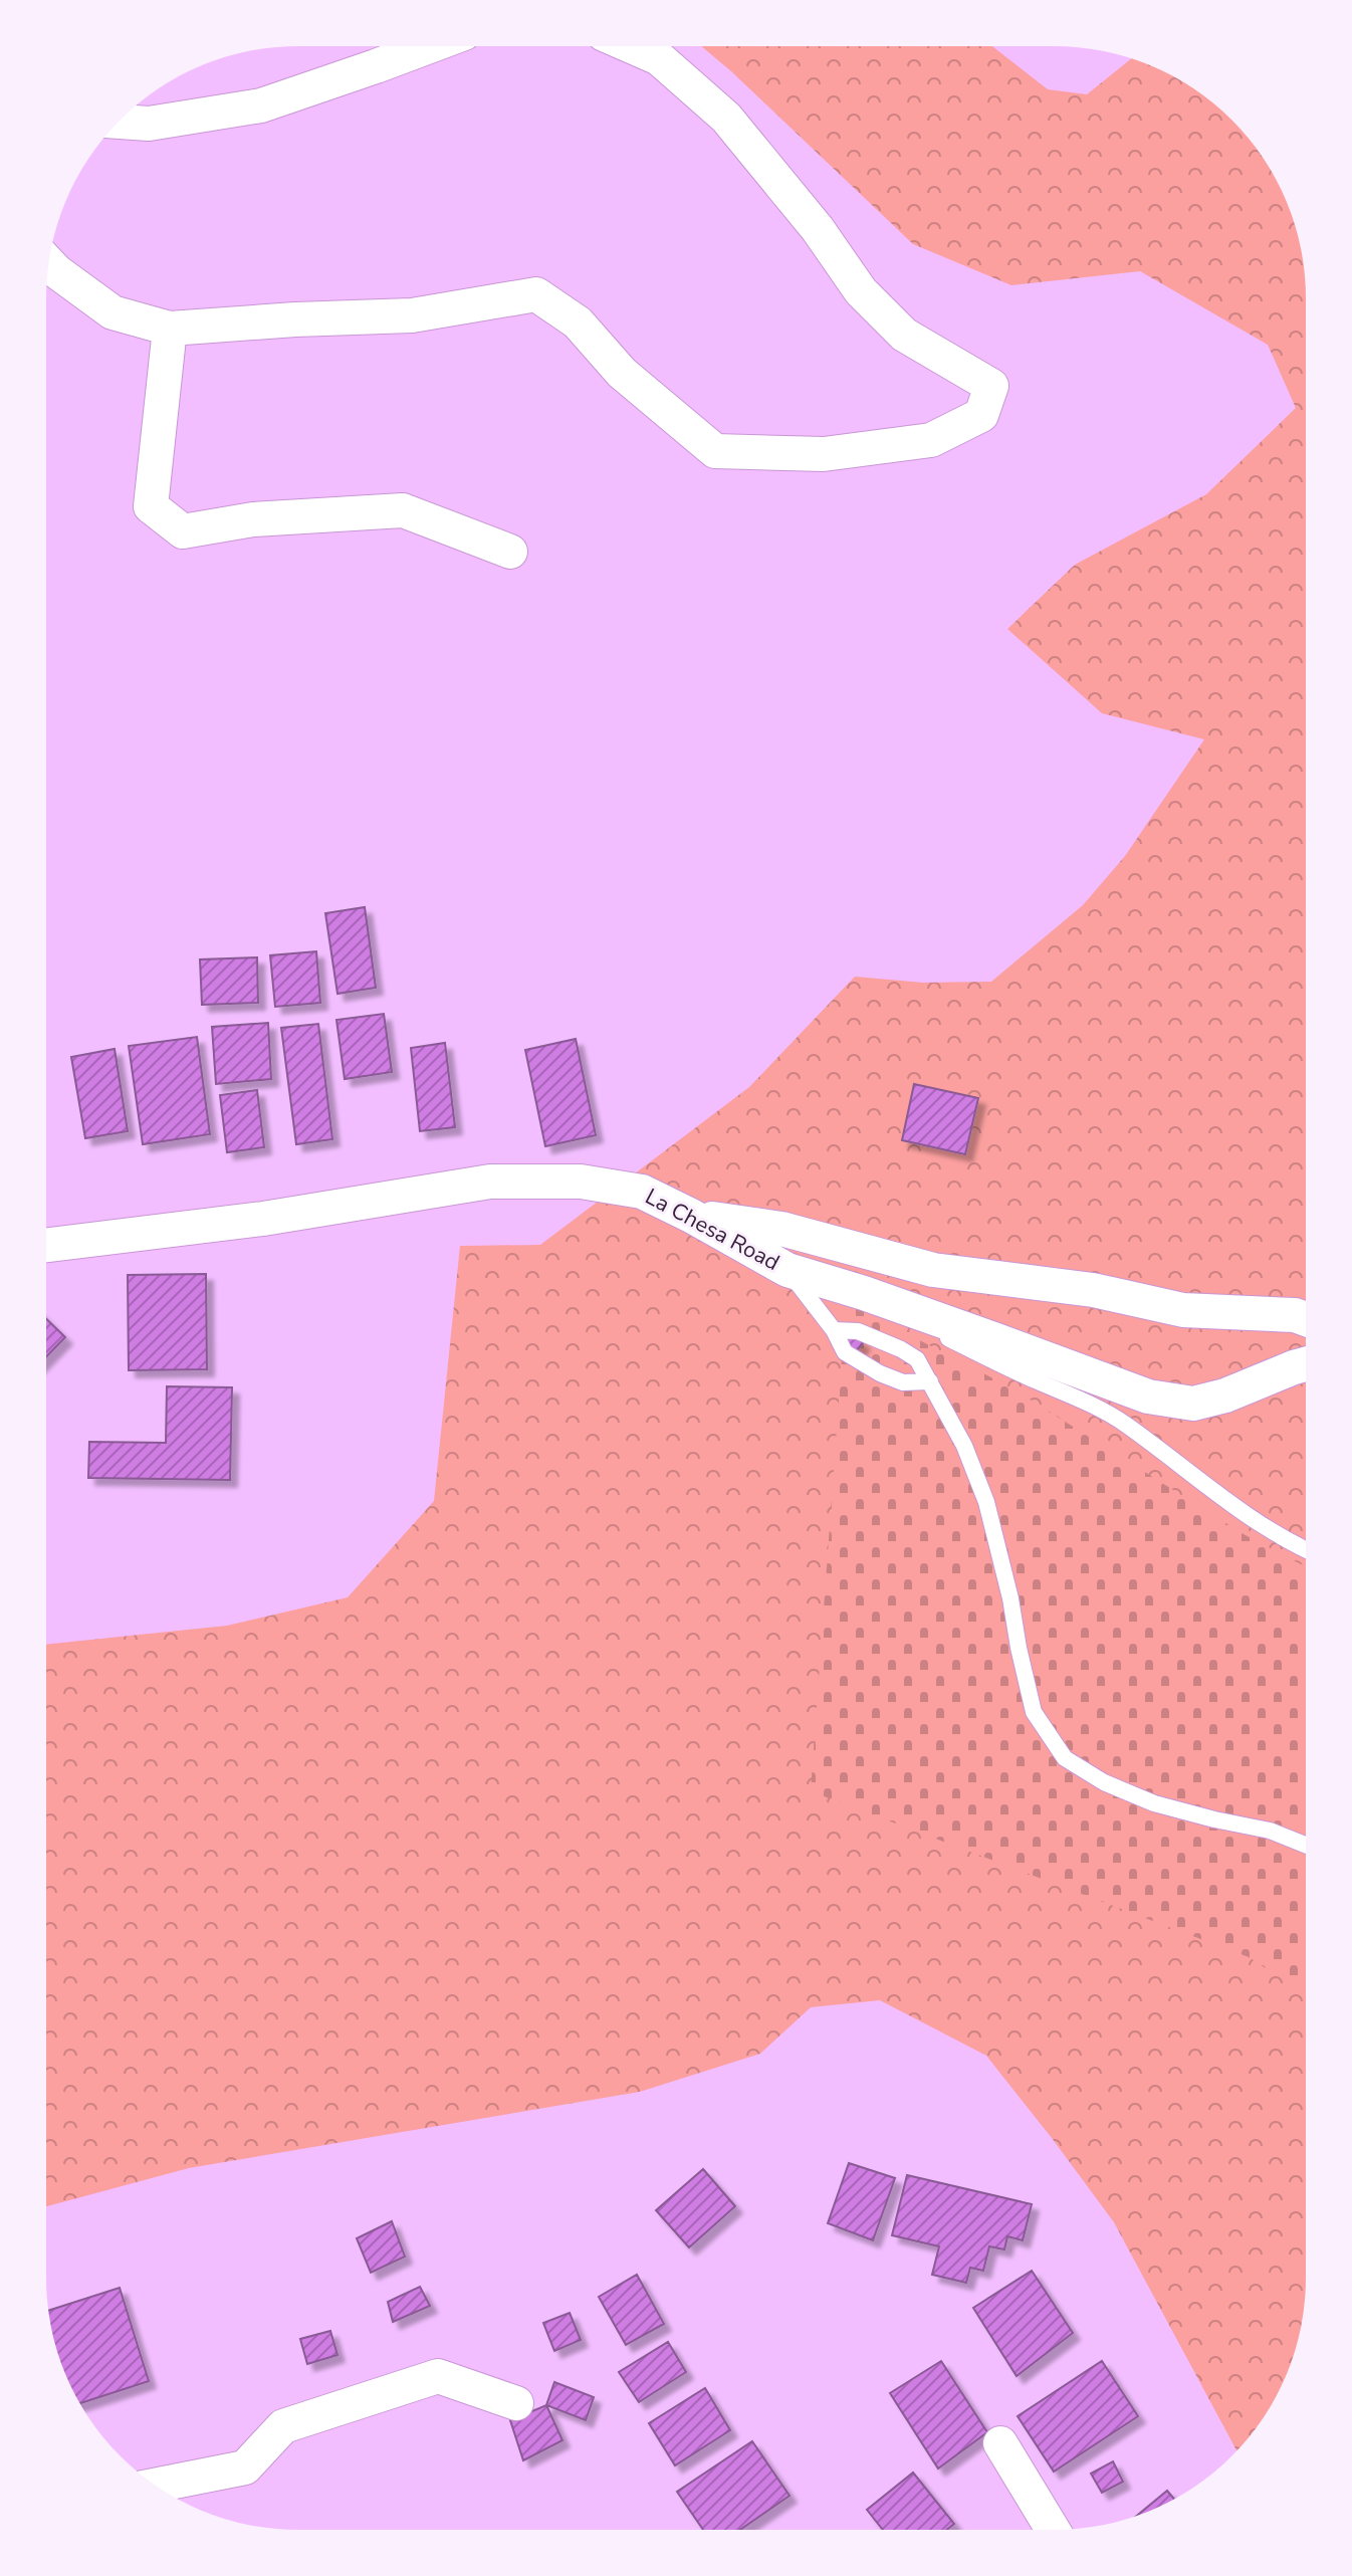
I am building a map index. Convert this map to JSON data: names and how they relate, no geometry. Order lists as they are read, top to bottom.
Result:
{
  "streets": {
    "street": ["La Chesa Road"]
  }
}
